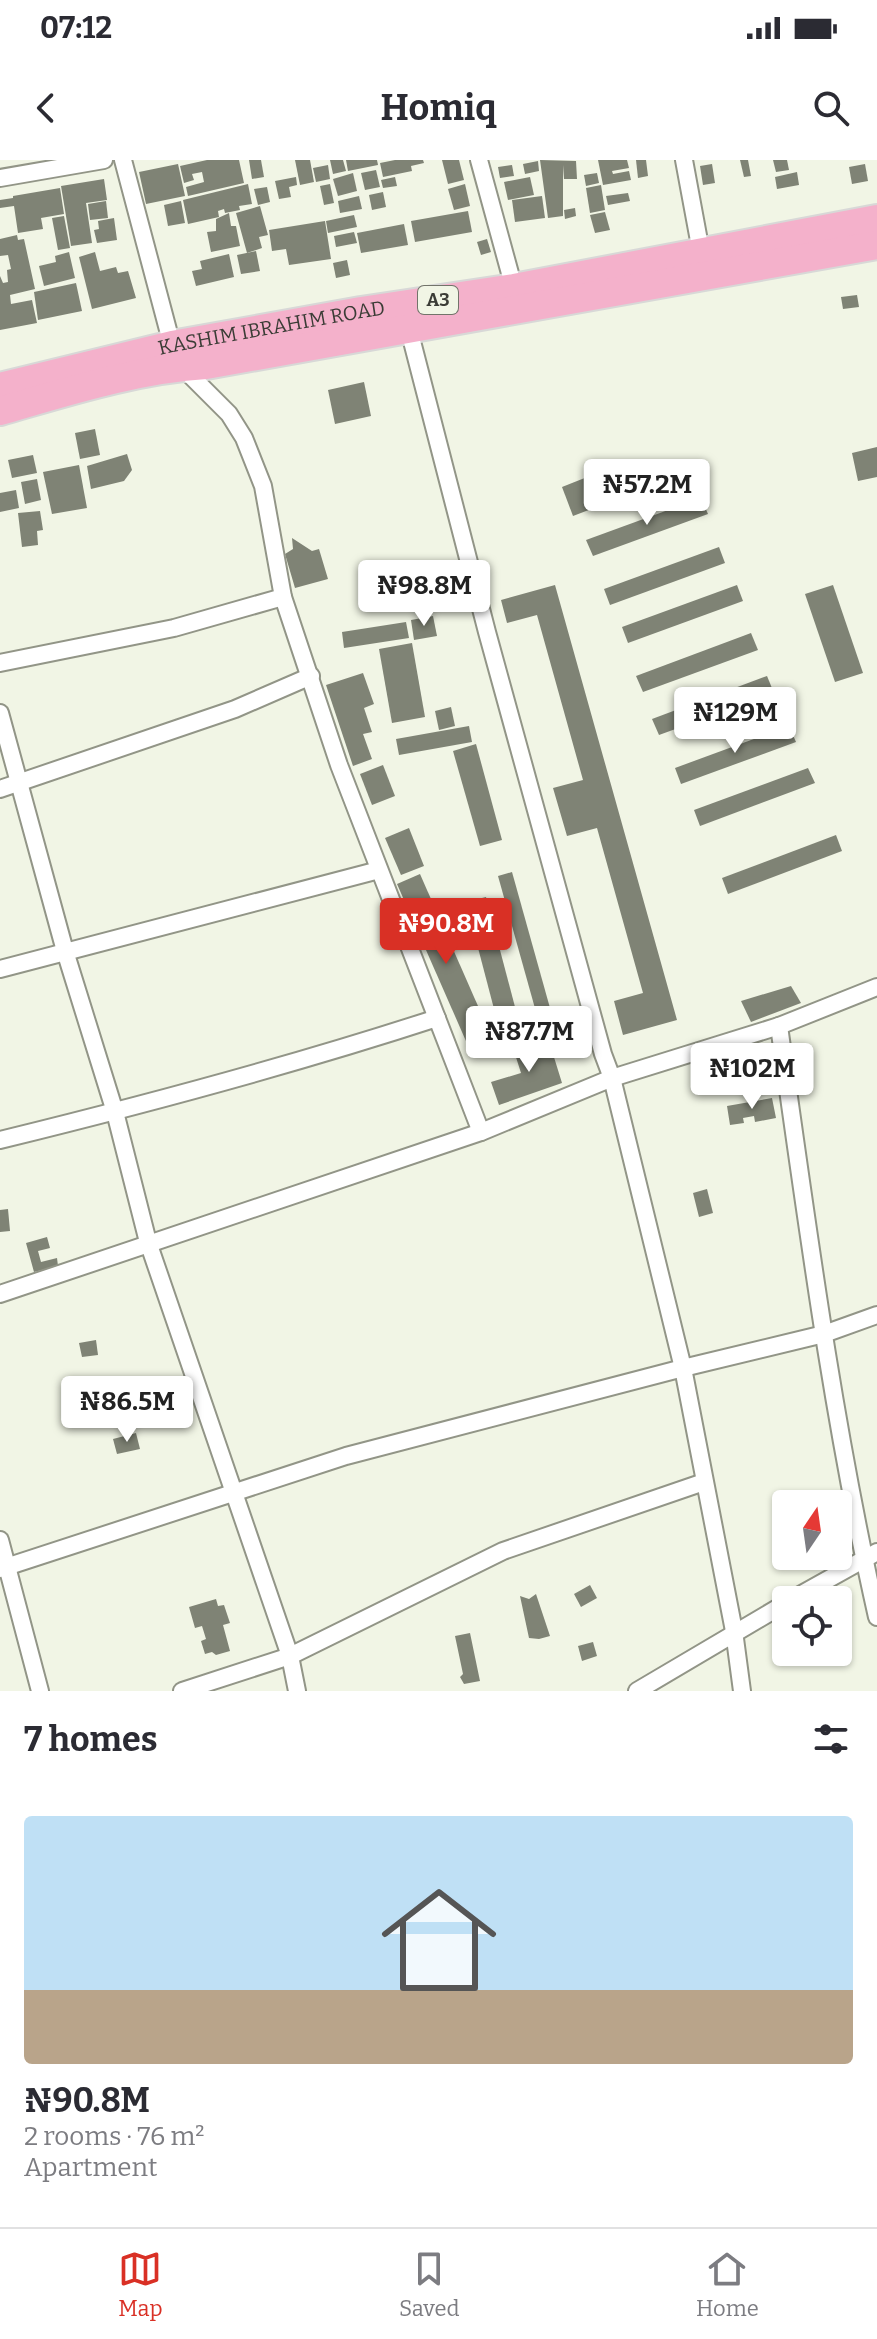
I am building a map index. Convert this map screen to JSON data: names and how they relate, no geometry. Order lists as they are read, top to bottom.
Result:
{
  "streets": {
    "highway": ["A3", "KASHIM IBRAHIM ROAD"]
  },
  "north": "top",
  "page": {
    "status": "07:12",
    "header": "Homiq",
    "price": [
      "₦57.2M",
      "₦98.8M",
      "₦129M",
      "₦90.8M",
      "₦87.7M",
      "₦102M",
      "₦86.5M"
    ],
    "heading": "7 homes",
    "list": [
      {
        "name": "₦90.8M",
        "note": "2 rooms · 76 m² · Apartment"
      }
    ],
    "tabs": ["Map", "Saved", "Home"]
  }
}
